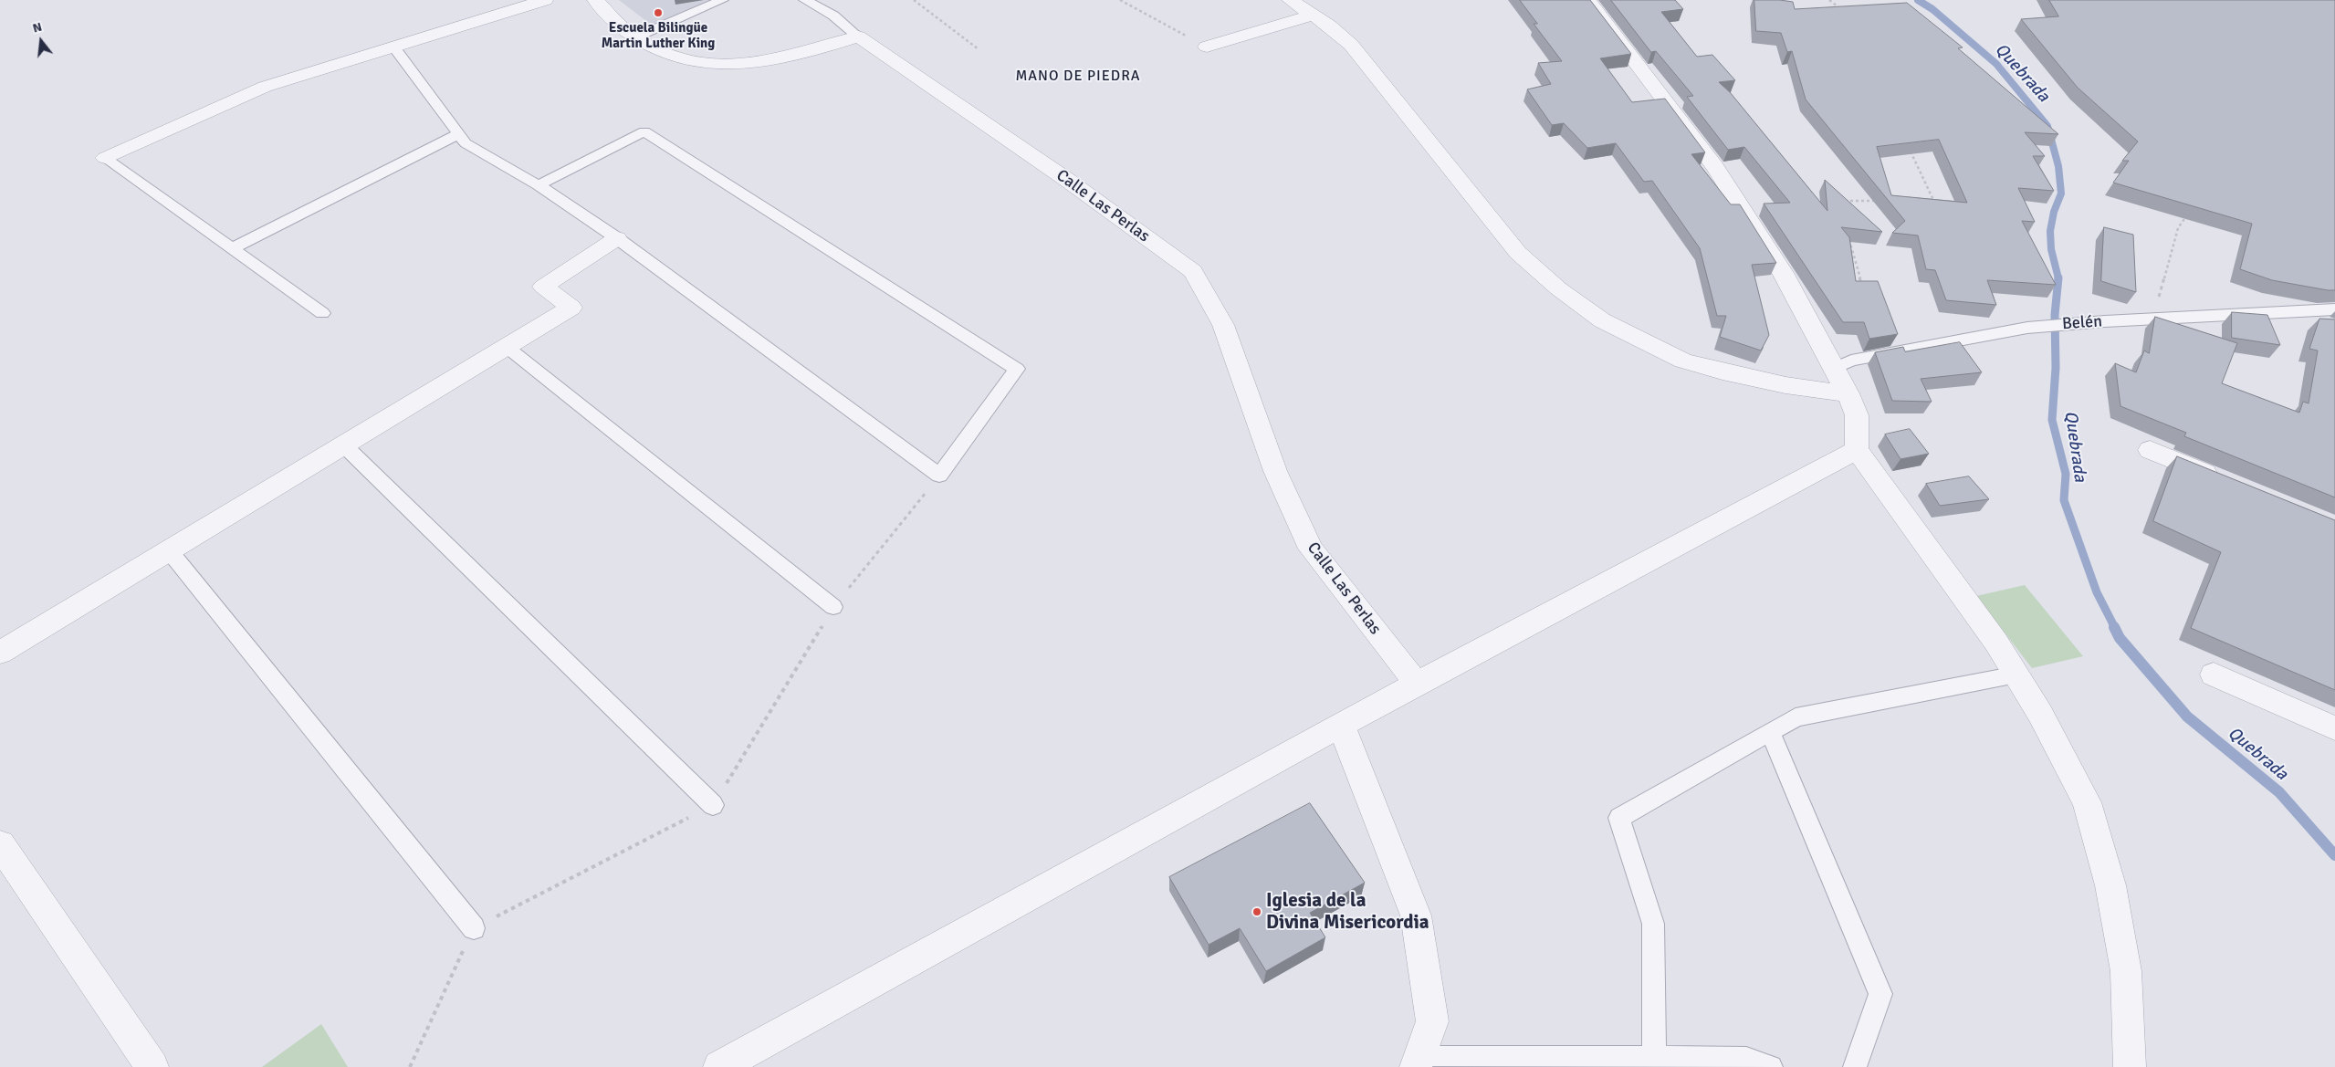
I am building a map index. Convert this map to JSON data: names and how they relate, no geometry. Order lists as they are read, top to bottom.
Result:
{
  "streets": {
    "street": ["Calle Las Perlas"],
    "lane": ["Belén"]
  },
  "districts": ["MANO DE PIEDRA"],
  "water": ["Quebrada"],
  "places": ["Escuela Bilingüe Martin Luther King", "Iglesia de la Divina Misericordia"],
  "north": "top"
}
